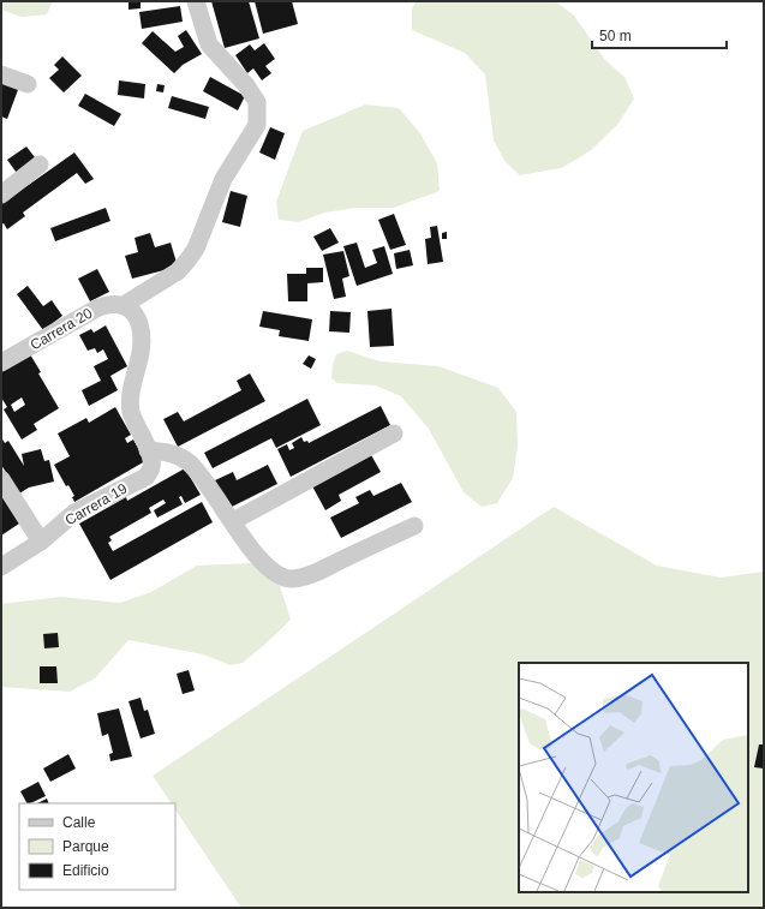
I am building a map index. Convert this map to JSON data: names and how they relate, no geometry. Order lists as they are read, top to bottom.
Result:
{
  "streets": {
    "street": ["Carrera 20", "Carrera 19"]
  },
  "legend": ["Calle", "Parque", "Edificio"],
  "scale_bar": "50 m"
}
